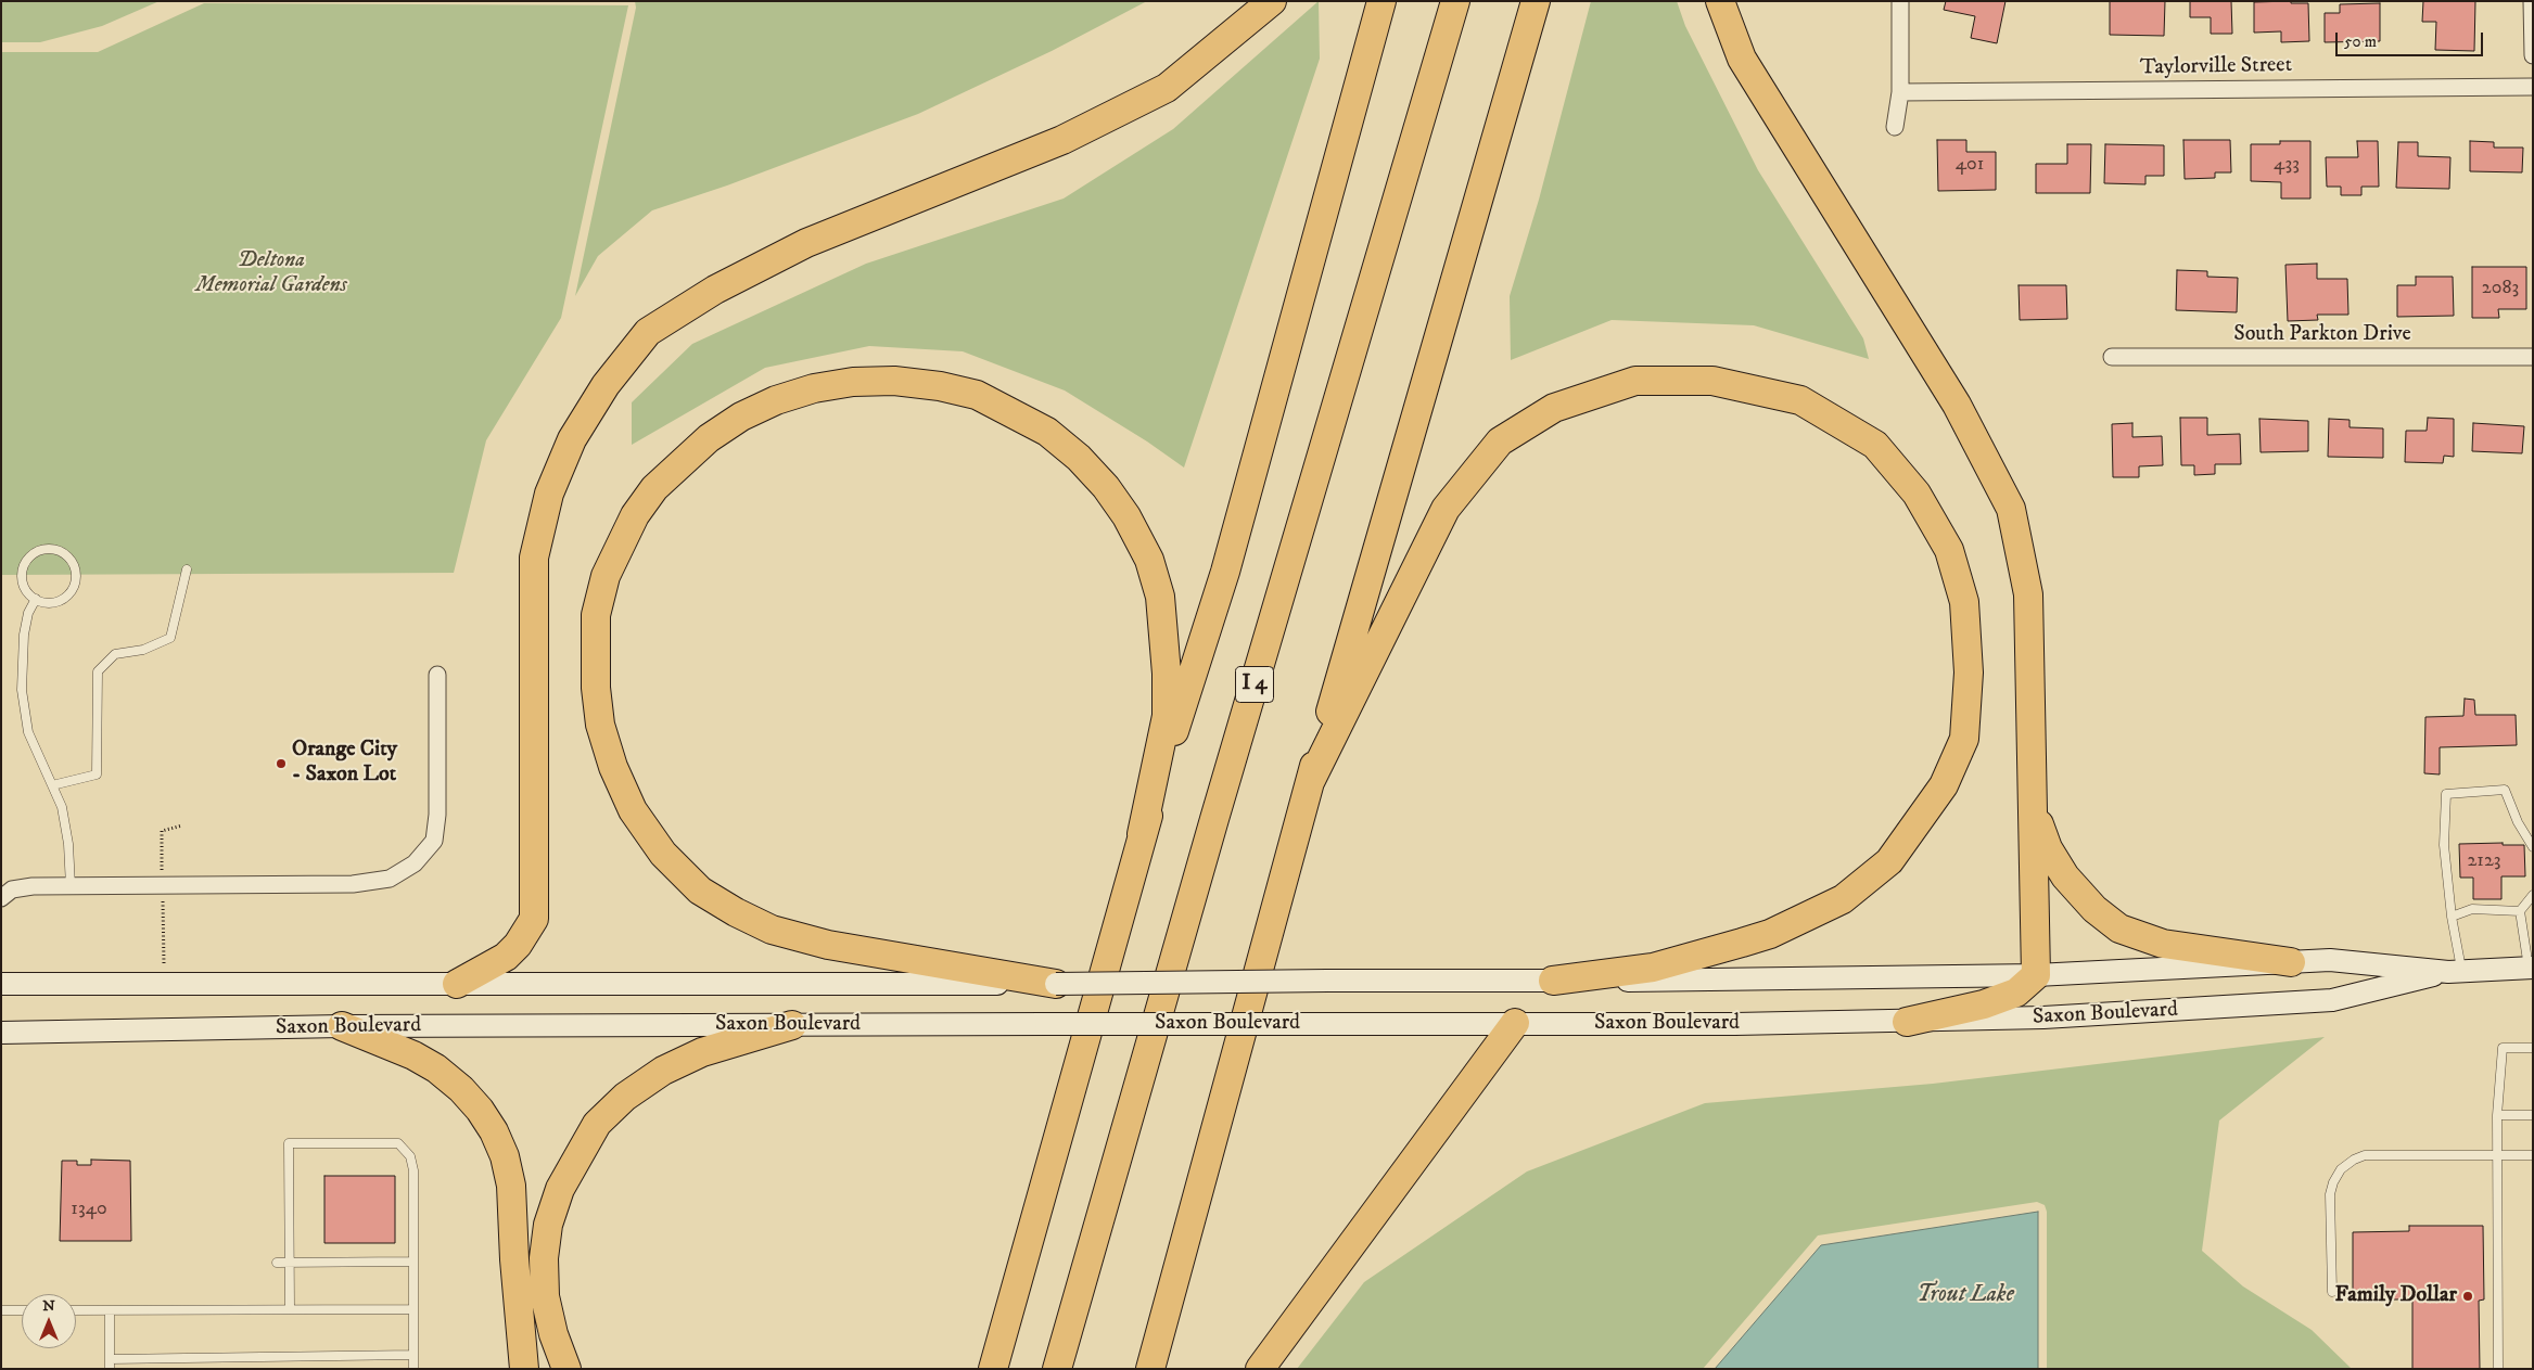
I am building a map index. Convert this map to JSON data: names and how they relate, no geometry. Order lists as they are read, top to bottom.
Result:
{
  "streets": {
    "highway": ["I 4"],
    "main road": ["Saxon Boulevard"],
    "street": ["Taylorville Street", "South Parkton Drive"]
  },
  "water": ["Trout Lake"],
  "parks": ["Deltona Memorial Gardens"],
  "places": ["Orange City - Saxon Lot", "Family Dollar"],
  "house_numbers": [
    "401",
    "433",
    "2083",
    "2123",
    "1340"
  ],
  "scale_bar": "50 m",
  "north": "top"
}
